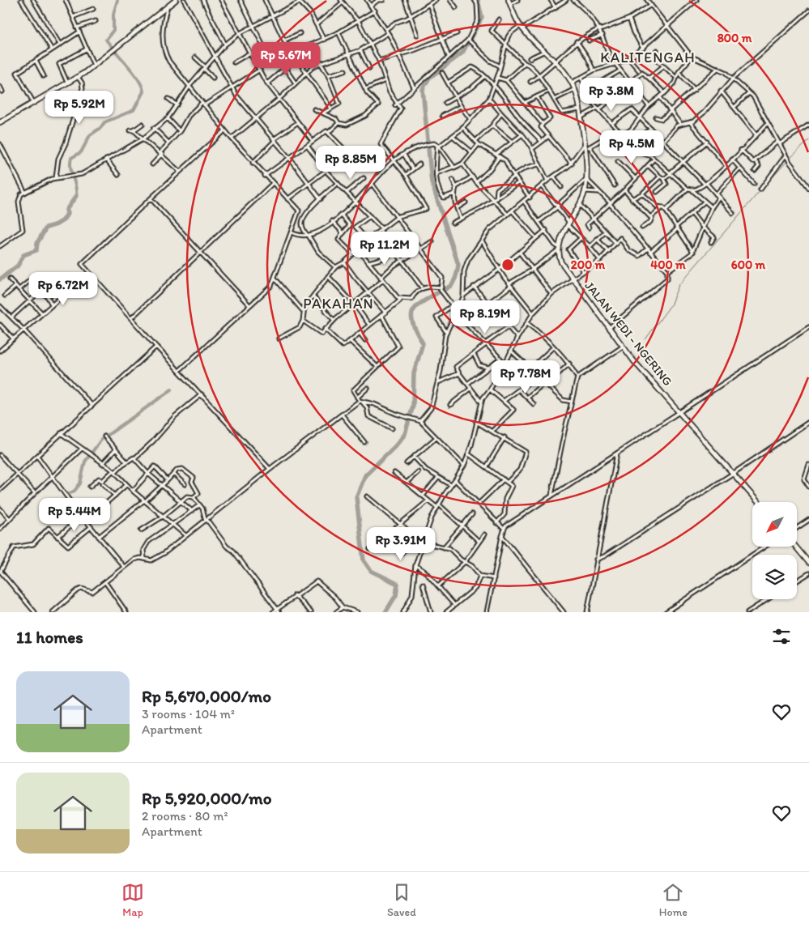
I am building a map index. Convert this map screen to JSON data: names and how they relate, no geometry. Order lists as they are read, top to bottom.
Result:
{
  "streets": {
    "main road": ["JALAN WEDI - NGERING"]
  },
  "districts": ["KALITENGAH", "PAKAHAN"],
  "north": "bottom left",
  "page": {
    "price": [
      "Rp 5.67M",
      "Rp 3.8M",
      "Rp 5.92M",
      "Rp 4.5M",
      "Rp 8.85M",
      "Rp 11.2M",
      "Rp 6.72M",
      "Rp 8.19M",
      "Rp 7.78M",
      "Rp 5.44M",
      "Rp 3.91M"
    ],
    "heading": "11 homes",
    "list": [
      {
        "name": "Rp 5,670,000/mo",
        "note": "3 rooms · 104 m² · Apartment"
      },
      {
        "name": "Rp 5,920,000/mo",
        "note": "2 rooms · 80 m² · Apartment"
      }
    ],
    "tabs": ["Map", "Saved", "Home"]
  },
  "rings": [
    "800 m",
    "200 m",
    "400 m",
    "600 m"
  ]
}
